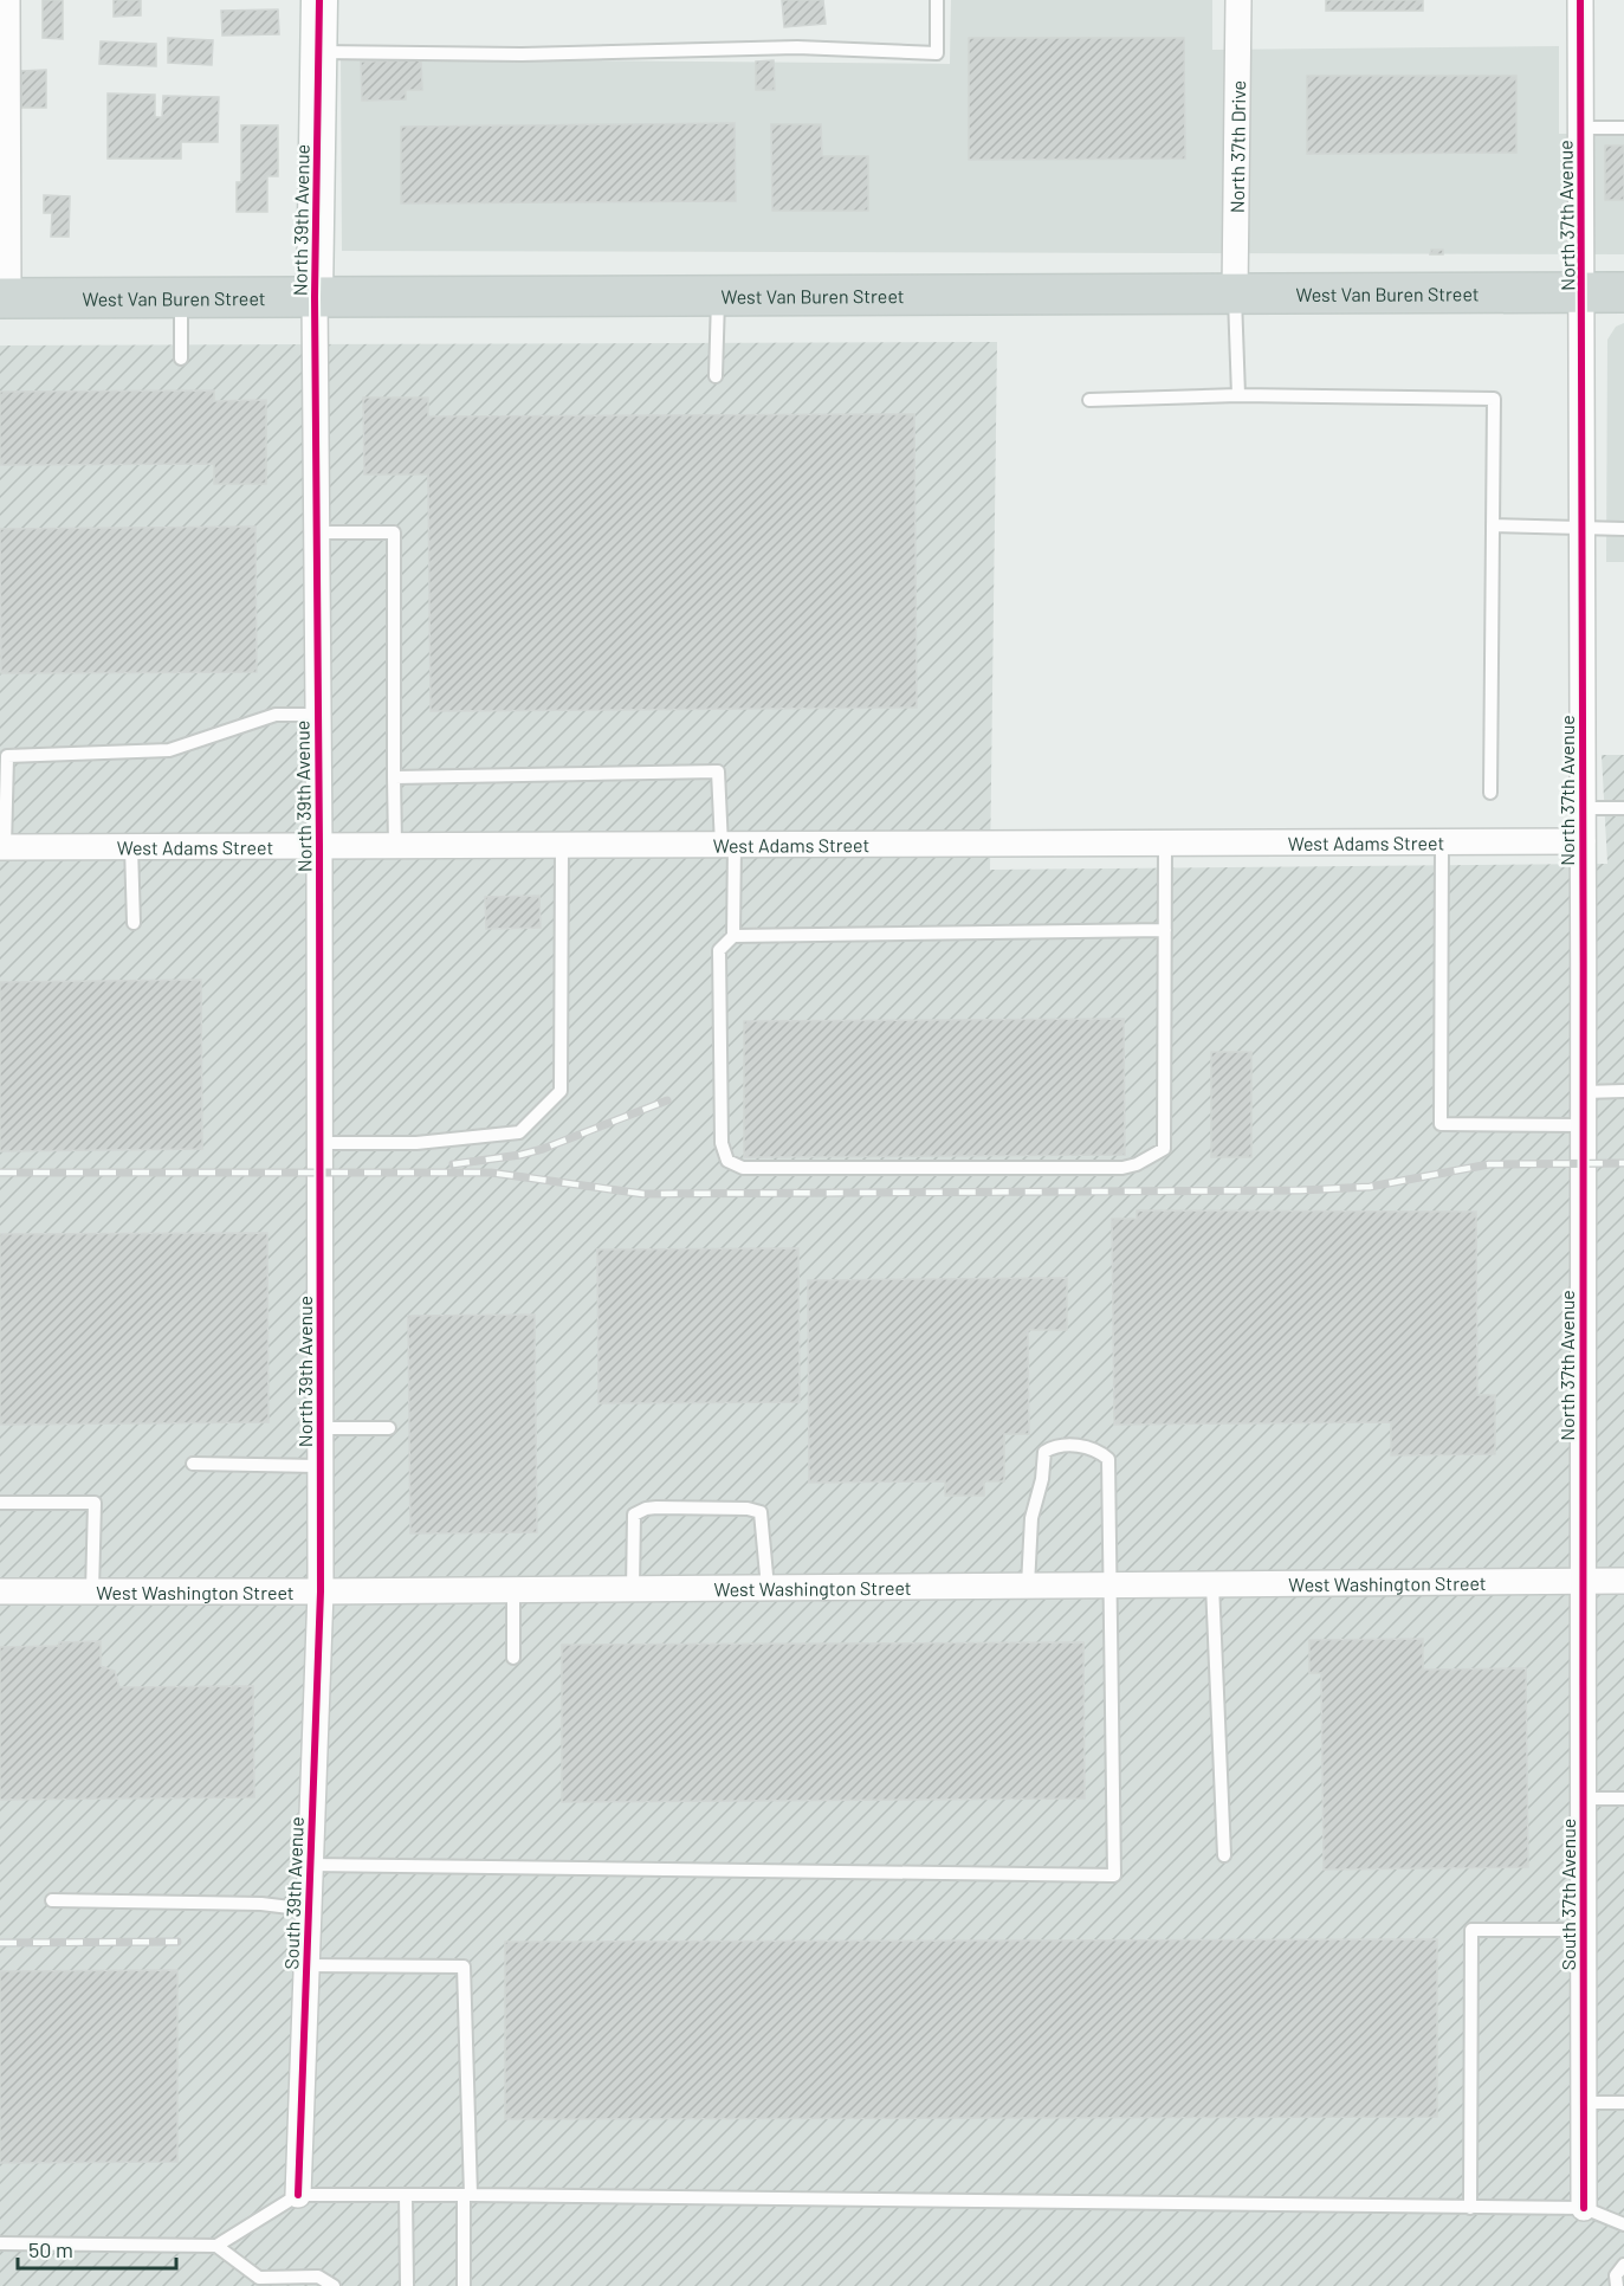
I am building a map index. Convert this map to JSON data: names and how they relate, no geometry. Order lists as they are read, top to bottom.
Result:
{
  "streets": {
    "main road": ["West Van Buren Street"],
    "street": [
      "North 37th Drive",
      "North 37th Avenue",
      "North 39th Avenue",
      "West Adams Street",
      "West Washington Street",
      "South 39th Avenue",
      "South 37th Avenue"
    ]
  },
  "crossings": [
    ["North 37th Drive", "West Van Buren Street"],
    ["North 37th Avenue", "West Van Buren Street"],
    ["North 37th Avenue", "West Adams Street"],
    ["North 37th Avenue", "West Washington Street"],
    ["North 37th Avenue", "South 37th Avenue"],
    ["North 39th Avenue", "West Van Buren Street"],
    ["North 39th Avenue", "West Adams Street"],
    ["North 39th Avenue", "West Washington Street"],
    ["North 39th Avenue", "South 39th Avenue"],
    ["West Washington Street", "South 39th Avenue"],
    ["West Washington Street", "South 37th Avenue"]
  ],
  "scale_bar": "50 m"
}
